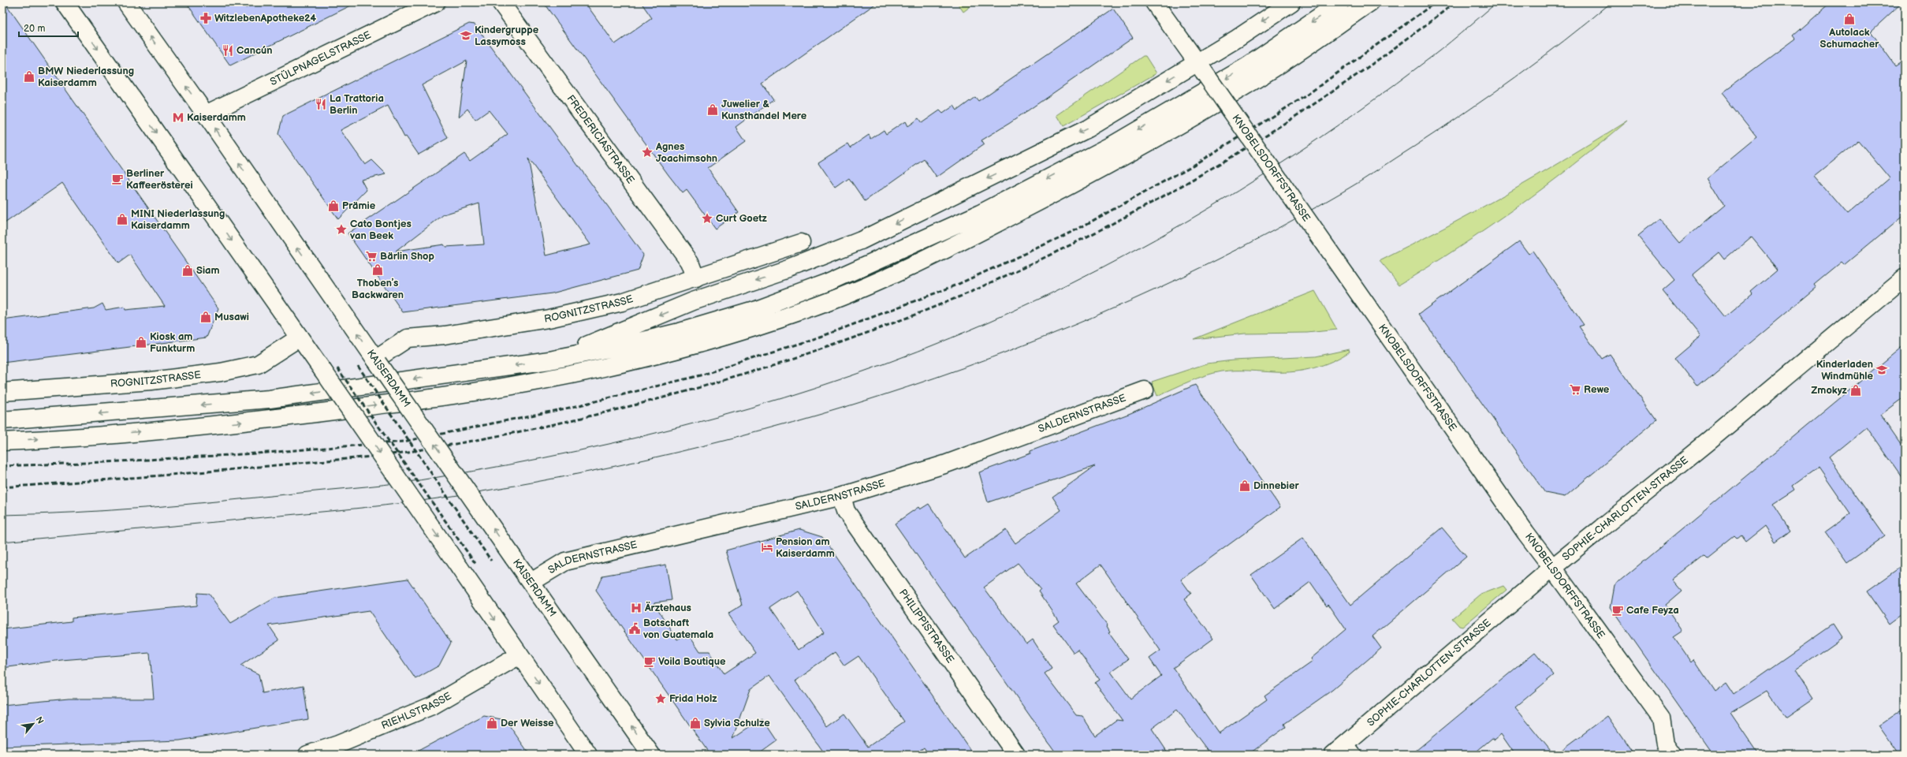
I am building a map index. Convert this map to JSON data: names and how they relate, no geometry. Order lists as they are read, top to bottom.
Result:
{
  "streets": {
    "main road": [
      "STÜLPNAGELSTRASSE",
      "FREDERICIASTRASSE",
      "KNOBELSDORFFSTRASSE",
      "ROGNITZSTRASSE",
      "KAISERDAMM",
      "SALDERNSTRASSE",
      "SOPHIE-CHARLOTTEN-STRASSE",
      "PHILIPPISTRASSE",
      "RIEHLSTRASSE"
    ]
  },
  "crossings": [
    ["STÜLPNAGELSTRASSE", "KAISERDAMM"],
    ["FREDERICIASTRASSE", "ROGNITZSTRASSE"],
    ["KNOBELSDORFFSTRASSE", "SOPHIE-CHARLOTTEN-STRASSE"],
    ["ROGNITZSTRASSE", "KAISERDAMM"],
    ["KAISERDAMM", "SALDERNSTRASSE"],
    ["SALDERNSTRASSE", "PHILIPPISTRASSE"]
  ],
  "places": {
    "pharmacy": ["WitzlebenApotheke24"],
    "shop": [
      "Autolack Schumacher",
      "BMW Niederlassung Kaiserdamm",
      "Juwelier & Kunsthandel Mere",
      "Prämie",
      "MINI Niederlassung Kaiserdamm",
      "Thobenʼs Backwaren",
      "Siam",
      "Musawi",
      "Kiosk am Funkturm",
      "Zmokyz",
      "Dinnebier",
      "Der Weisse",
      "Sylvia Schulze"
    ],
    "school or university": ["Kindergruppe Lassymoss", "Kinderladen Windmühle"],
    "restaurant": ["Cancún", "La Trattoria Berlin"],
    "metro station": ["Kaiserdamm"],
    "place": [
      "Agnes Joachimsohn",
      "Curt Goetz",
      "Cato Bontjes van Beek",
      "Frida Holz"
    ],
    "cafe": ["Berliner Kaffeerösterei", "Cafe Feyza", "Voila Boutique"],
    "supermarket": ["Bärlin Shop", "Rewe"],
    "hotel": ["Pension am Kaiserdamm"],
    "hospital": ["Ärztehaus"],
    "public building": ["Botschaft von Guatemala"]
  },
  "scale_bar": "20 m",
  "north": "top right"
}
